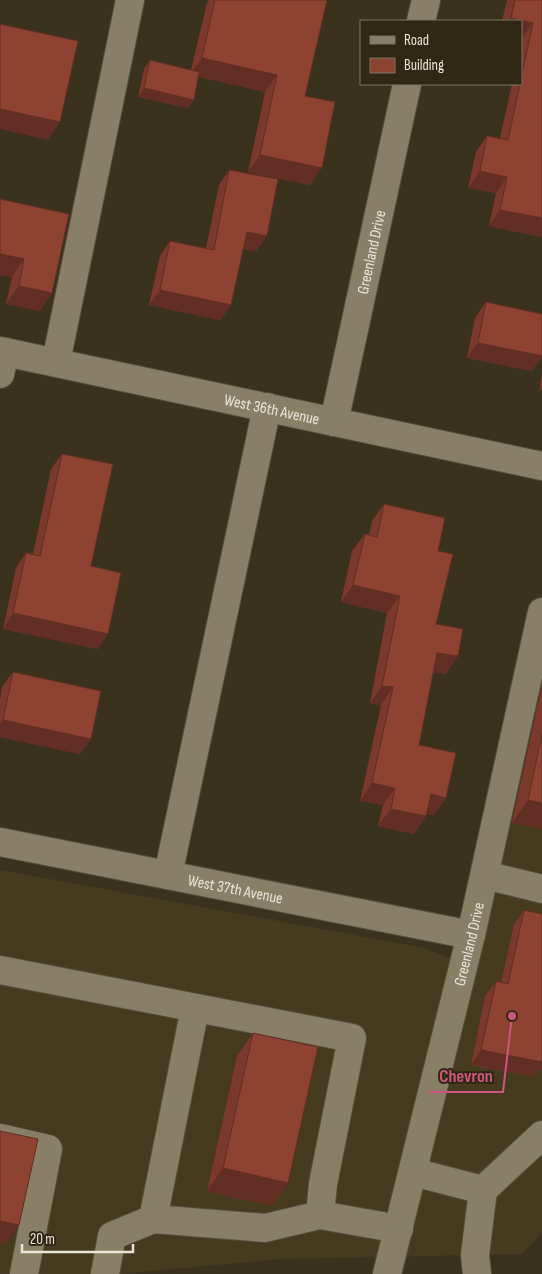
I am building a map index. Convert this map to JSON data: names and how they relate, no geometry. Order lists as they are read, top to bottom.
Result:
{
  "streets": {
    "street": ["Greenland Drive", "West 36th Avenue", "West 37th Avenue"]
  },
  "crossings": [
    ["Greenland Drive", "West 36th Avenue"],
    ["Greenland Drive", "West 37th Avenue"]
  ],
  "places": ["Chevron"],
  "legend": ["Road", "Building"],
  "scale_bar": "20 m"
}
